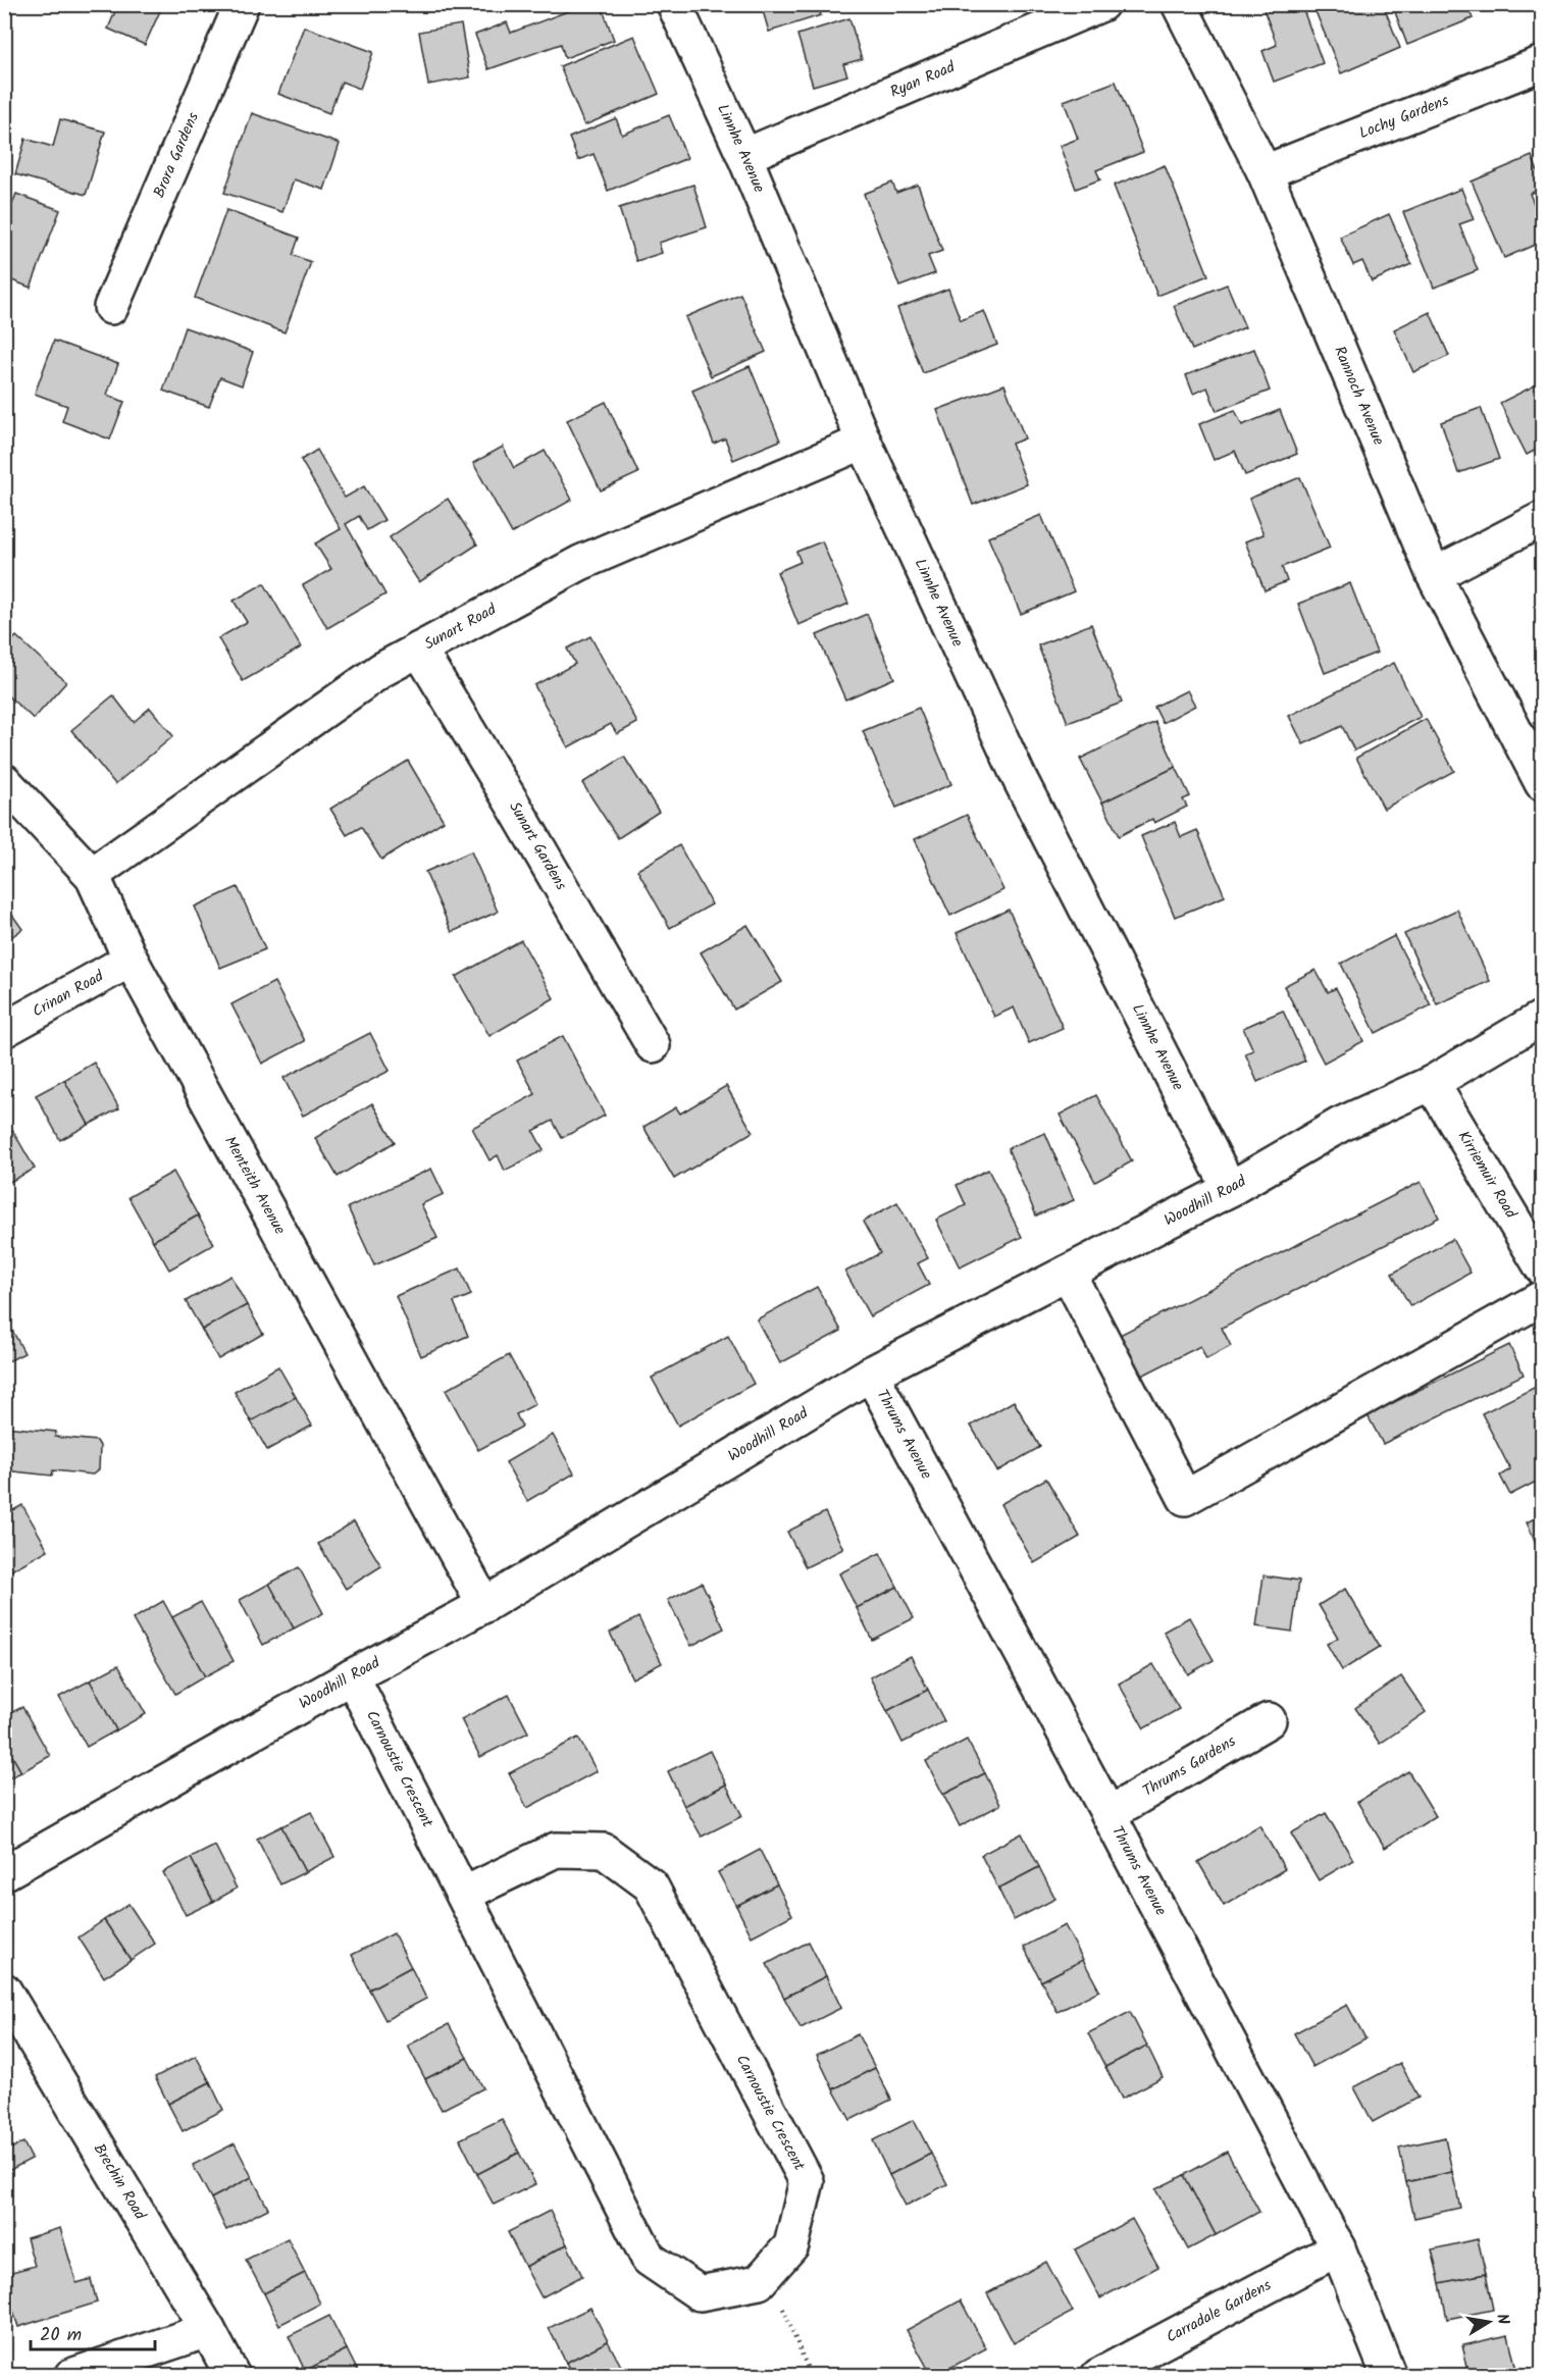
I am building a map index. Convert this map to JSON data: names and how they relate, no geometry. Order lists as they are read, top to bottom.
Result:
{
  "streets": {
    "street": [
      "Ryan Road",
      "Lochy Gardens",
      "Linnhe Avenue",
      "Brora Gardens",
      "Rannoch Avenue",
      "Sunart Road",
      "Sunart Gardens",
      "Crinan Road",
      "Kirriemuir Road",
      "Menteith Avenue",
      "Woodhill Road",
      "Thrums Avenue",
      "Thrums Gardens",
      "Carnoustie Crescent",
      "Brechin Road",
      "Carradale Gardens"
    ]
  },
  "crossings": [
    ["Ryan Road", "Linnhe Avenue"],
    ["Lochy Gardens", "Rannoch Avenue"],
    ["Linnhe Avenue", "Sunart Road"],
    ["Linnhe Avenue", "Woodhill Road"],
    ["Sunart Road", "Sunart Gardens"],
    ["Sunart Road", "Menteith Avenue"],
    ["Crinan Road", "Menteith Avenue"],
    ["Kirriemuir Road", "Woodhill Road"],
    ["Menteith Avenue", "Woodhill Road"],
    ["Woodhill Road", "Thrums Avenue"],
    ["Woodhill Road", "Carnoustie Crescent"],
    ["Thrums Avenue", "Thrums Gardens"],
    ["Thrums Avenue", "Carradale Gardens"]
  ],
  "scale_bar": "20 m",
  "north": "right"
}
